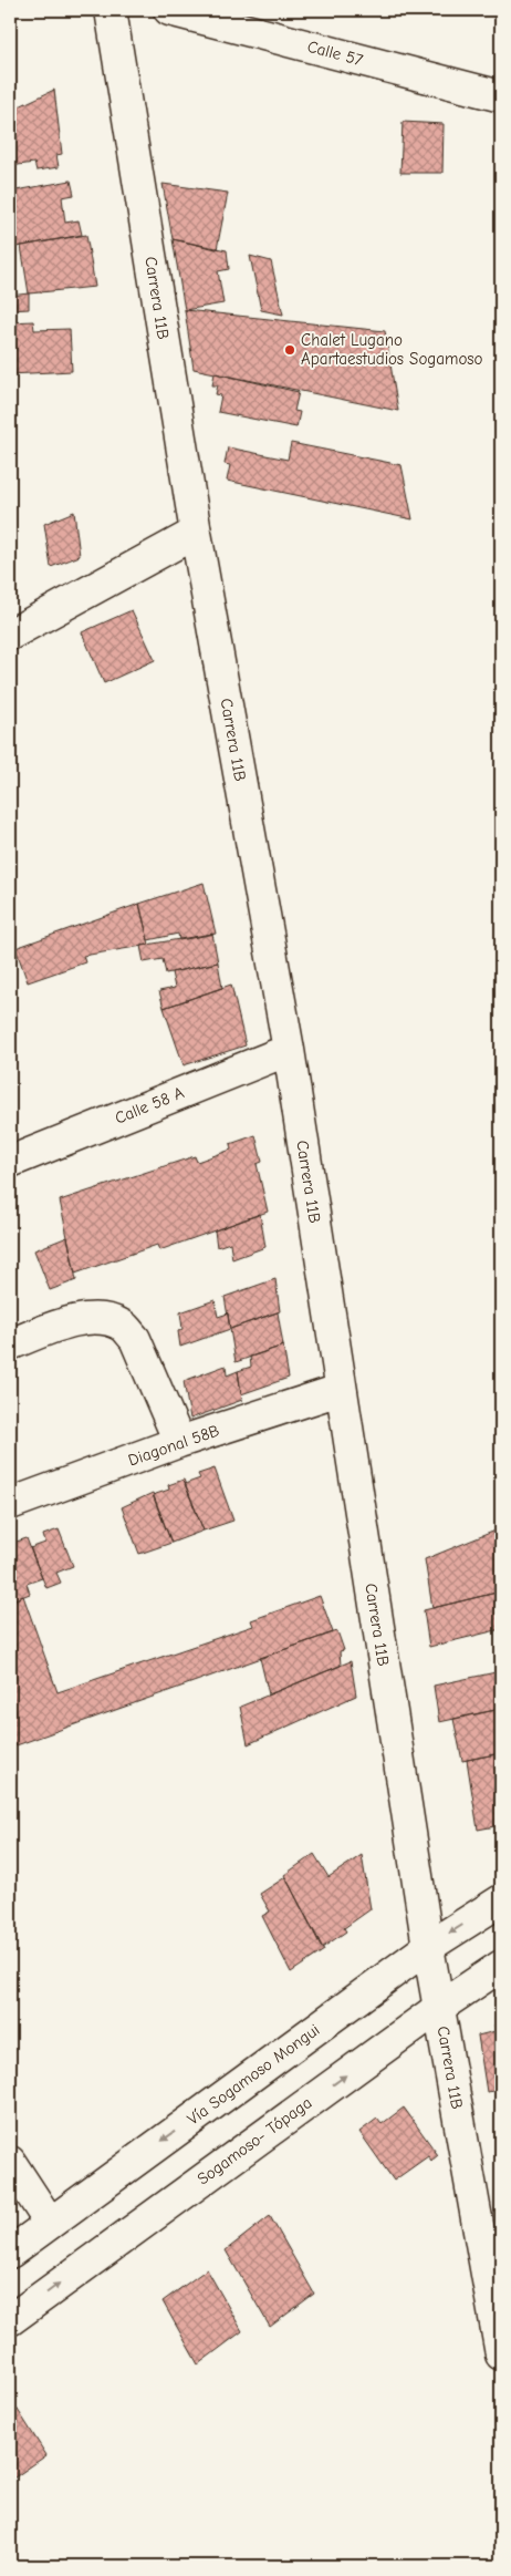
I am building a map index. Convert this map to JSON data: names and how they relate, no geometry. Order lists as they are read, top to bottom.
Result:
{
  "streets": {
    "street": [
      "Calle 57",
      "Carrera 11B",
      "Calle 58 A",
      "Diagonal 58B",
      "Vía Sogamoso Mongui",
      "Sogamoso- Tópaga"
    ]
  },
  "crossings": [
    ["Carrera 11B", "Calle 58 A"],
    ["Carrera 11B", "Diagonal 58B"],
    ["Carrera 11B", "Vía Sogamoso Mongui"],
    ["Carrera 11B", "Sogamoso- Tópaga"]
  ],
  "one_way": ["Vía Sogamoso Mongui", "Sogamoso- Tópaga"],
  "places": ["Chalet Lugano Apartaestudios Sogamoso"]
}
